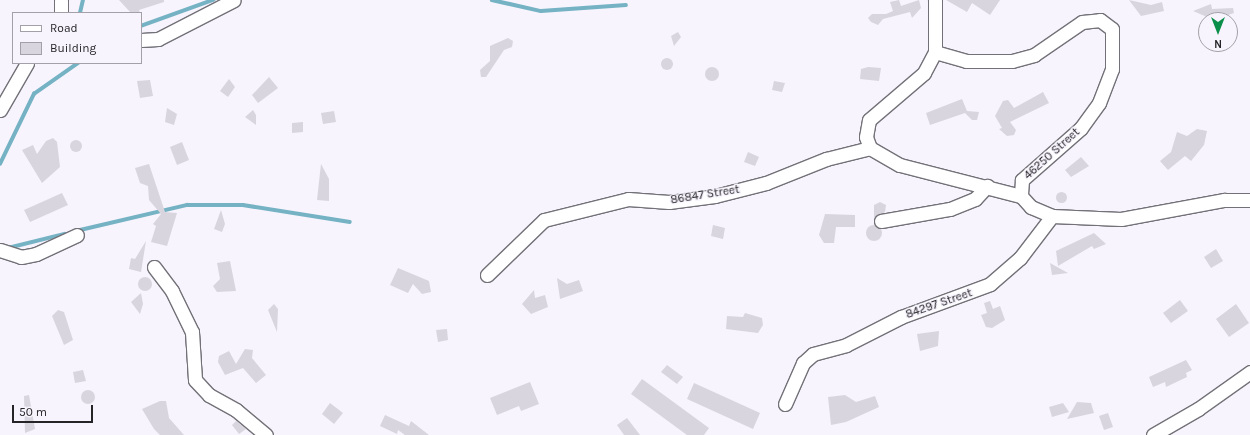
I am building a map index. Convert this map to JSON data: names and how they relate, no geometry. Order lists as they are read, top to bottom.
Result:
{
  "streets": {
    "street": ["46250 Street", "86847 Street", "84297 Street"]
  },
  "crossings": [
    ["46250 Street", "84297 Street"]
  ],
  "legend": ["Road", "Building"],
  "scale_bar": "50 m",
  "north": "bottom"
}
